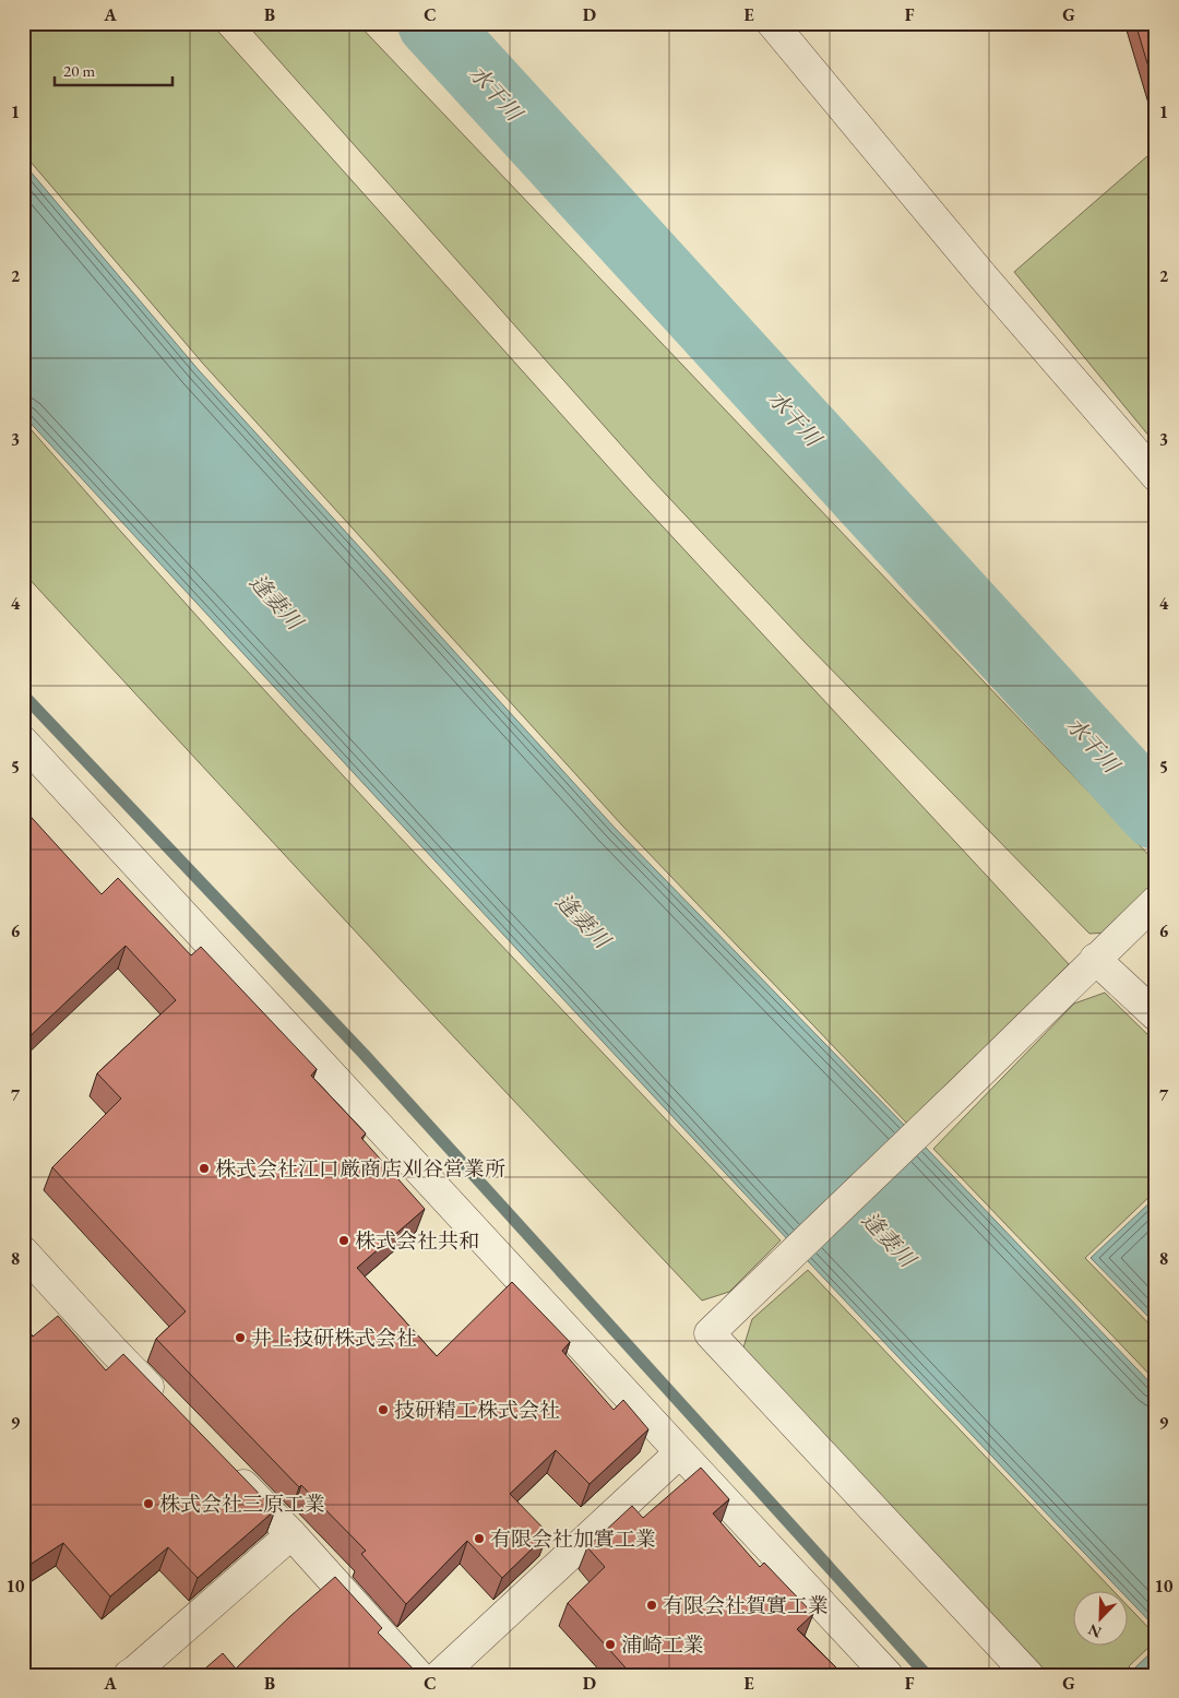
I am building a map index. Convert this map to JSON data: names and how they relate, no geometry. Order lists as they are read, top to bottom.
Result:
{
  "water": ["水干川", "逢妻川"],
  "places": [
    "株式会社江口厳商店刈谷営業所",
    "株式会社共和",
    "井上技研株式会社",
    "技研精工株式会社",
    "株式会社三原工業",
    "有限会社加實工業",
    "有限会社賀實工業",
    "浦崎工業"
  ],
  "scale_bar": "20 m",
  "north": "bottom left",
  "grid": {
    "columns": [
      "A",
      "B",
      "C",
      "D",
      "E",
      "F",
      "G"
    ],
    "rows": [
      "1",
      "2",
      "3",
      "4",
      "5",
      "6",
      "7",
      "8",
      "9",
      "10"
    ]
  }
}
